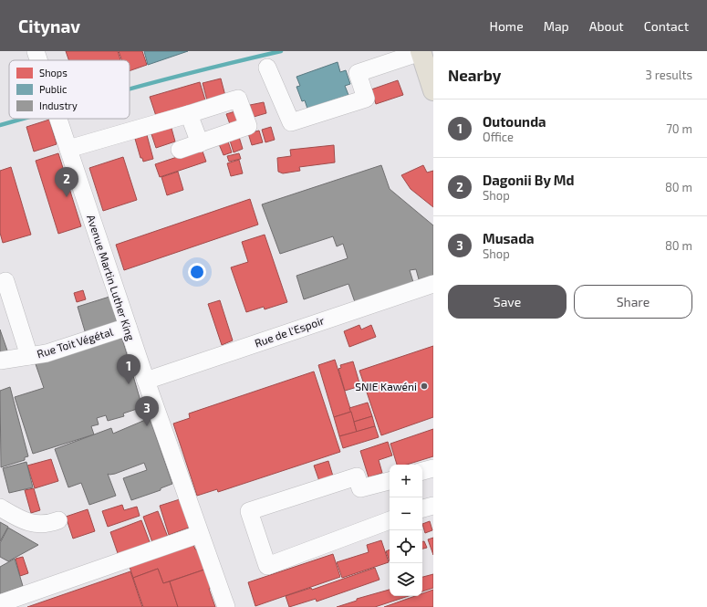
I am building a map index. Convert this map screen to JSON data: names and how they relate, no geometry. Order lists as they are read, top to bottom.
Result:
{
  "streets": {
    "street": ["Avenue Martin Luther King", "Rue de l'Espoir", "Rue Toit Végétal"]
  },
  "crossings": [
    ["Avenue Martin Luther King", "Rue de l'Espoir"],
    ["Avenue Martin Luther King", "Rue Toit Végétal"]
  ],
  "places": ["SNIE Kawéni"],
  "legend": ["Shops", "Public", "Industry"],
  "page": {
    "header": "Citynav",
    "nav": [
      "Home",
      "Map",
      "About",
      "Contact"
    ],
    "heading": ["Nearby", "3 results"],
    "list": [
      {
        "mark": "1",
        "name": "Outounda",
        "note": "Office",
        "value": "70 m"
      },
      {
        "mark": "2",
        "name": "Dagonii By Md",
        "note": "Shop",
        "value": "80 m"
      },
      {
        "mark": "3",
        "name": "Musada",
        "note": "Shop",
        "value": "80 m"
      }
    ],
    "pins": ["2", "1", "3"],
    "buttons": ["Save", "Share"],
    "map_buttons": ["+", "−"]
  }
}
